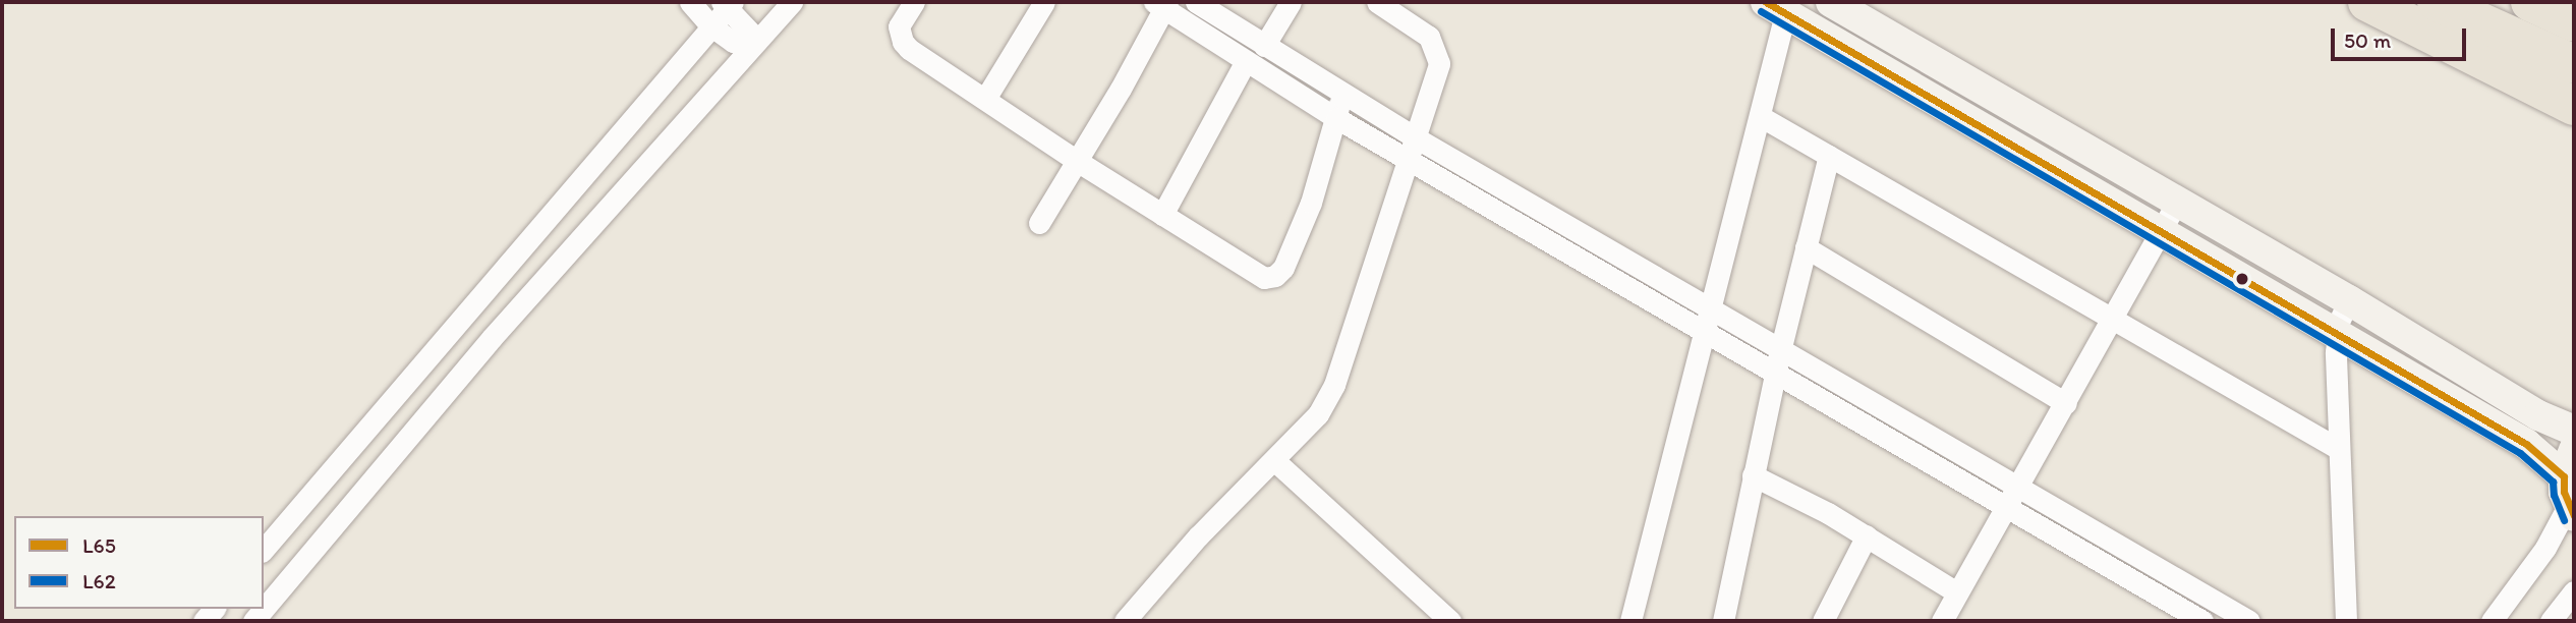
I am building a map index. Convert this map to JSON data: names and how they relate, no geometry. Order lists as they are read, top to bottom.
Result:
{
  "lines": ["transit line L65", "transit line L62"],
  "legend": ["L65", "L62"],
  "scale_bar": "50 m"
}
